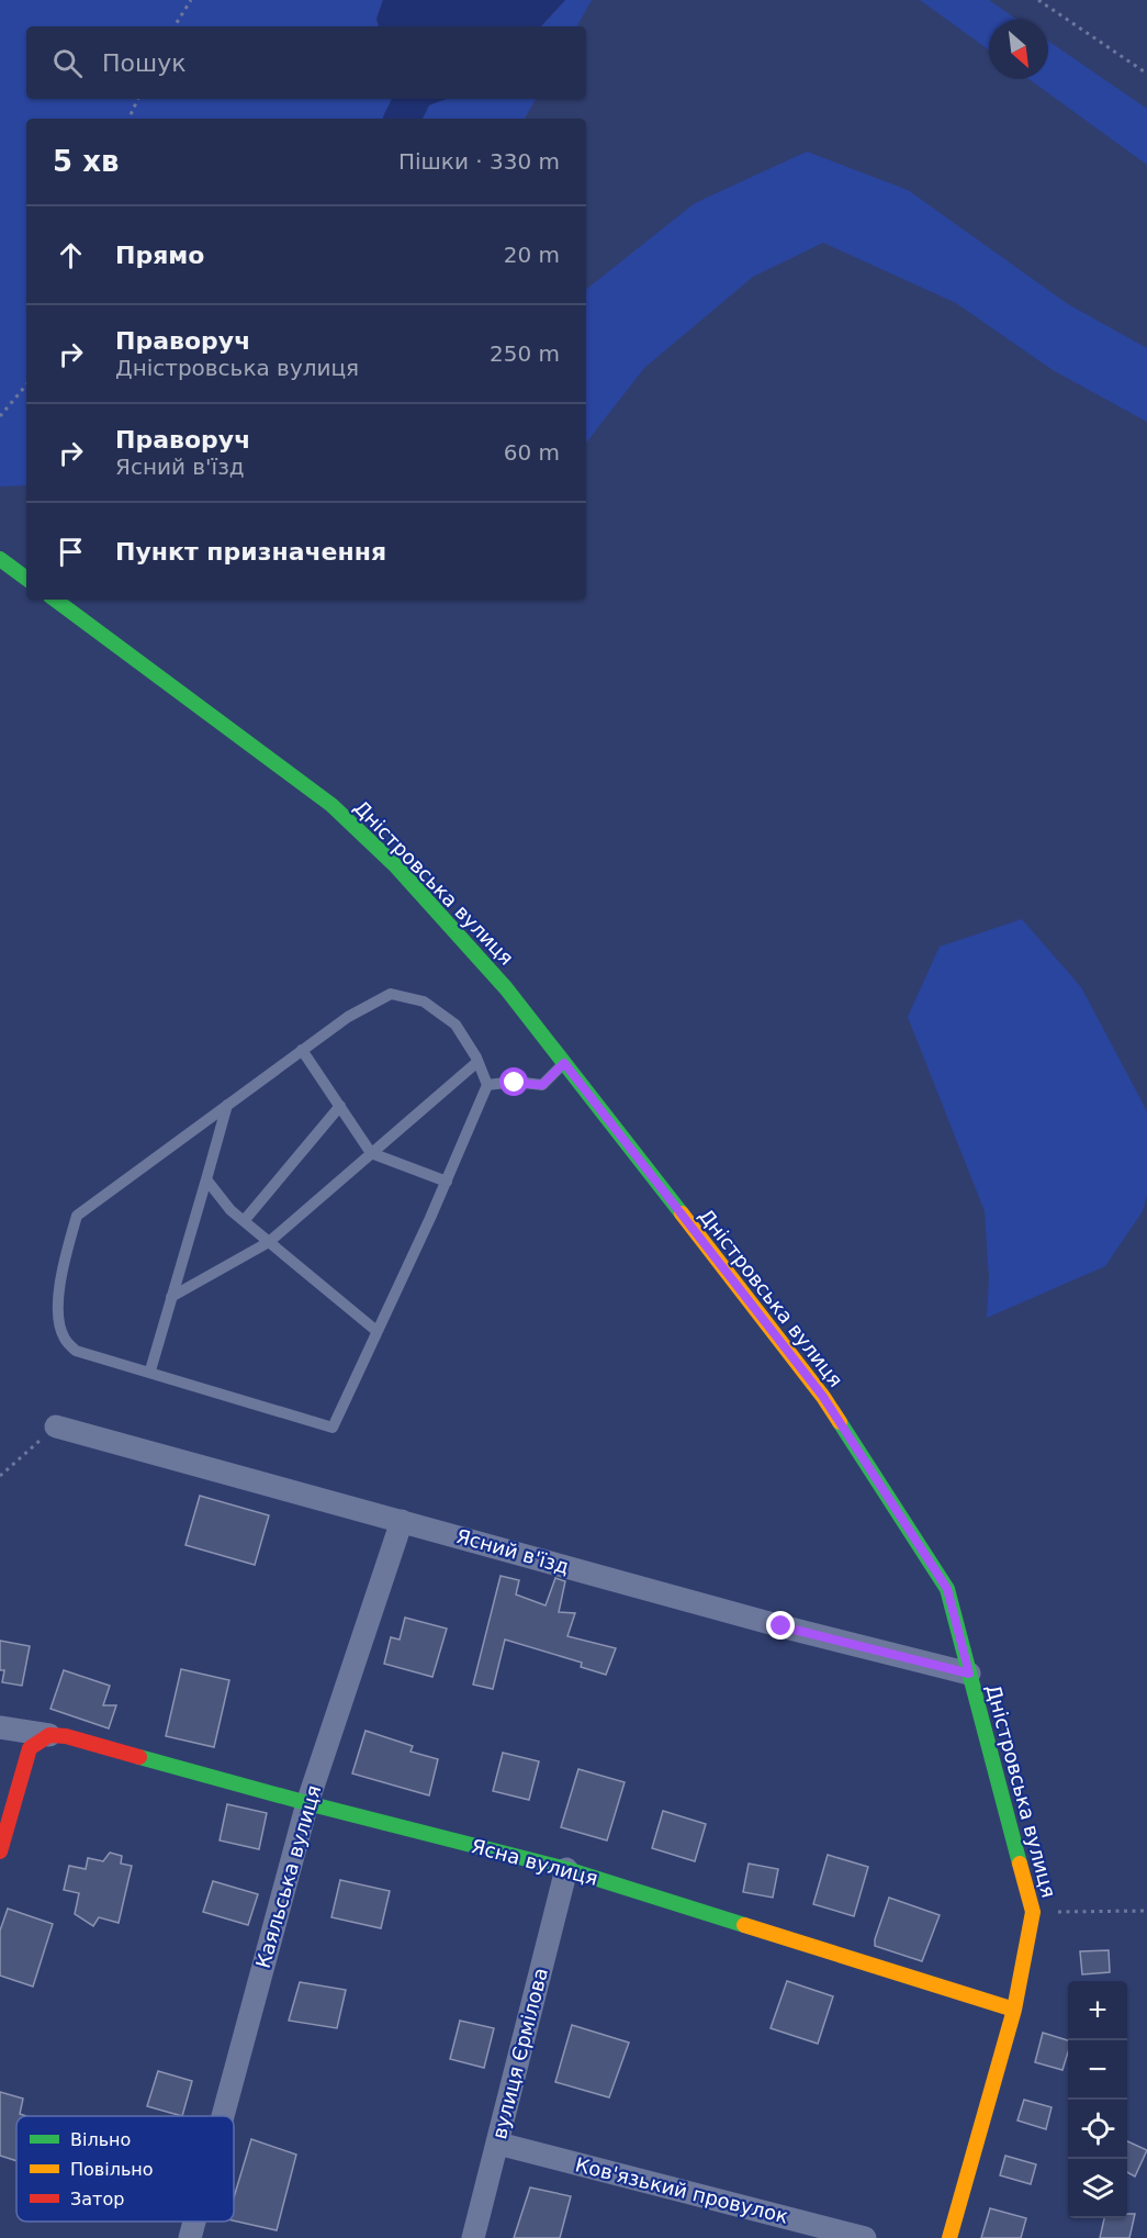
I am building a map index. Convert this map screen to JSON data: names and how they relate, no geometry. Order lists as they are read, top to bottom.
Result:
{
  "streets": {
    "street": [
      "Дністровська вулиця",
      "Ясний в'їзд",
      "Ясна вулиця",
      "Каяльська вулиця",
      "вулиця Єрмілова",
      "Ков'язький провулок"
    ]
  },
  "crossings": [
    ["Дністровська вулиця", "Ясний в'їзд"],
    ["Дністровська вулиця", "Ясна вулиця"],
    ["Ясний в'їзд", "Каяльська вулиця"],
    ["Ясна вулиця", "Каяльська вулиця"],
    ["Ясна вулиця", "вулиця Єрмілова"],
    ["вулиця Єрмілова", "Ков'язький провулок"]
  ],
  "legend": ["Вільно", "Повільно", "Затор"],
  "north": "bottom right",
  "page": {
    "search": "Пошук",
    "heading": ["5 хв", "Пішки · 330 m"],
    "list": [
      ["Прямо", "20 m"],
      ["Праворуч", "Дністровська вулиця", "250 m"],
      ["Праворуч", "Ясний в'їзд", "60 m"],
      "Пункт призначення"
    ],
    "map_buttons": ["+", "−"]
  }
}
